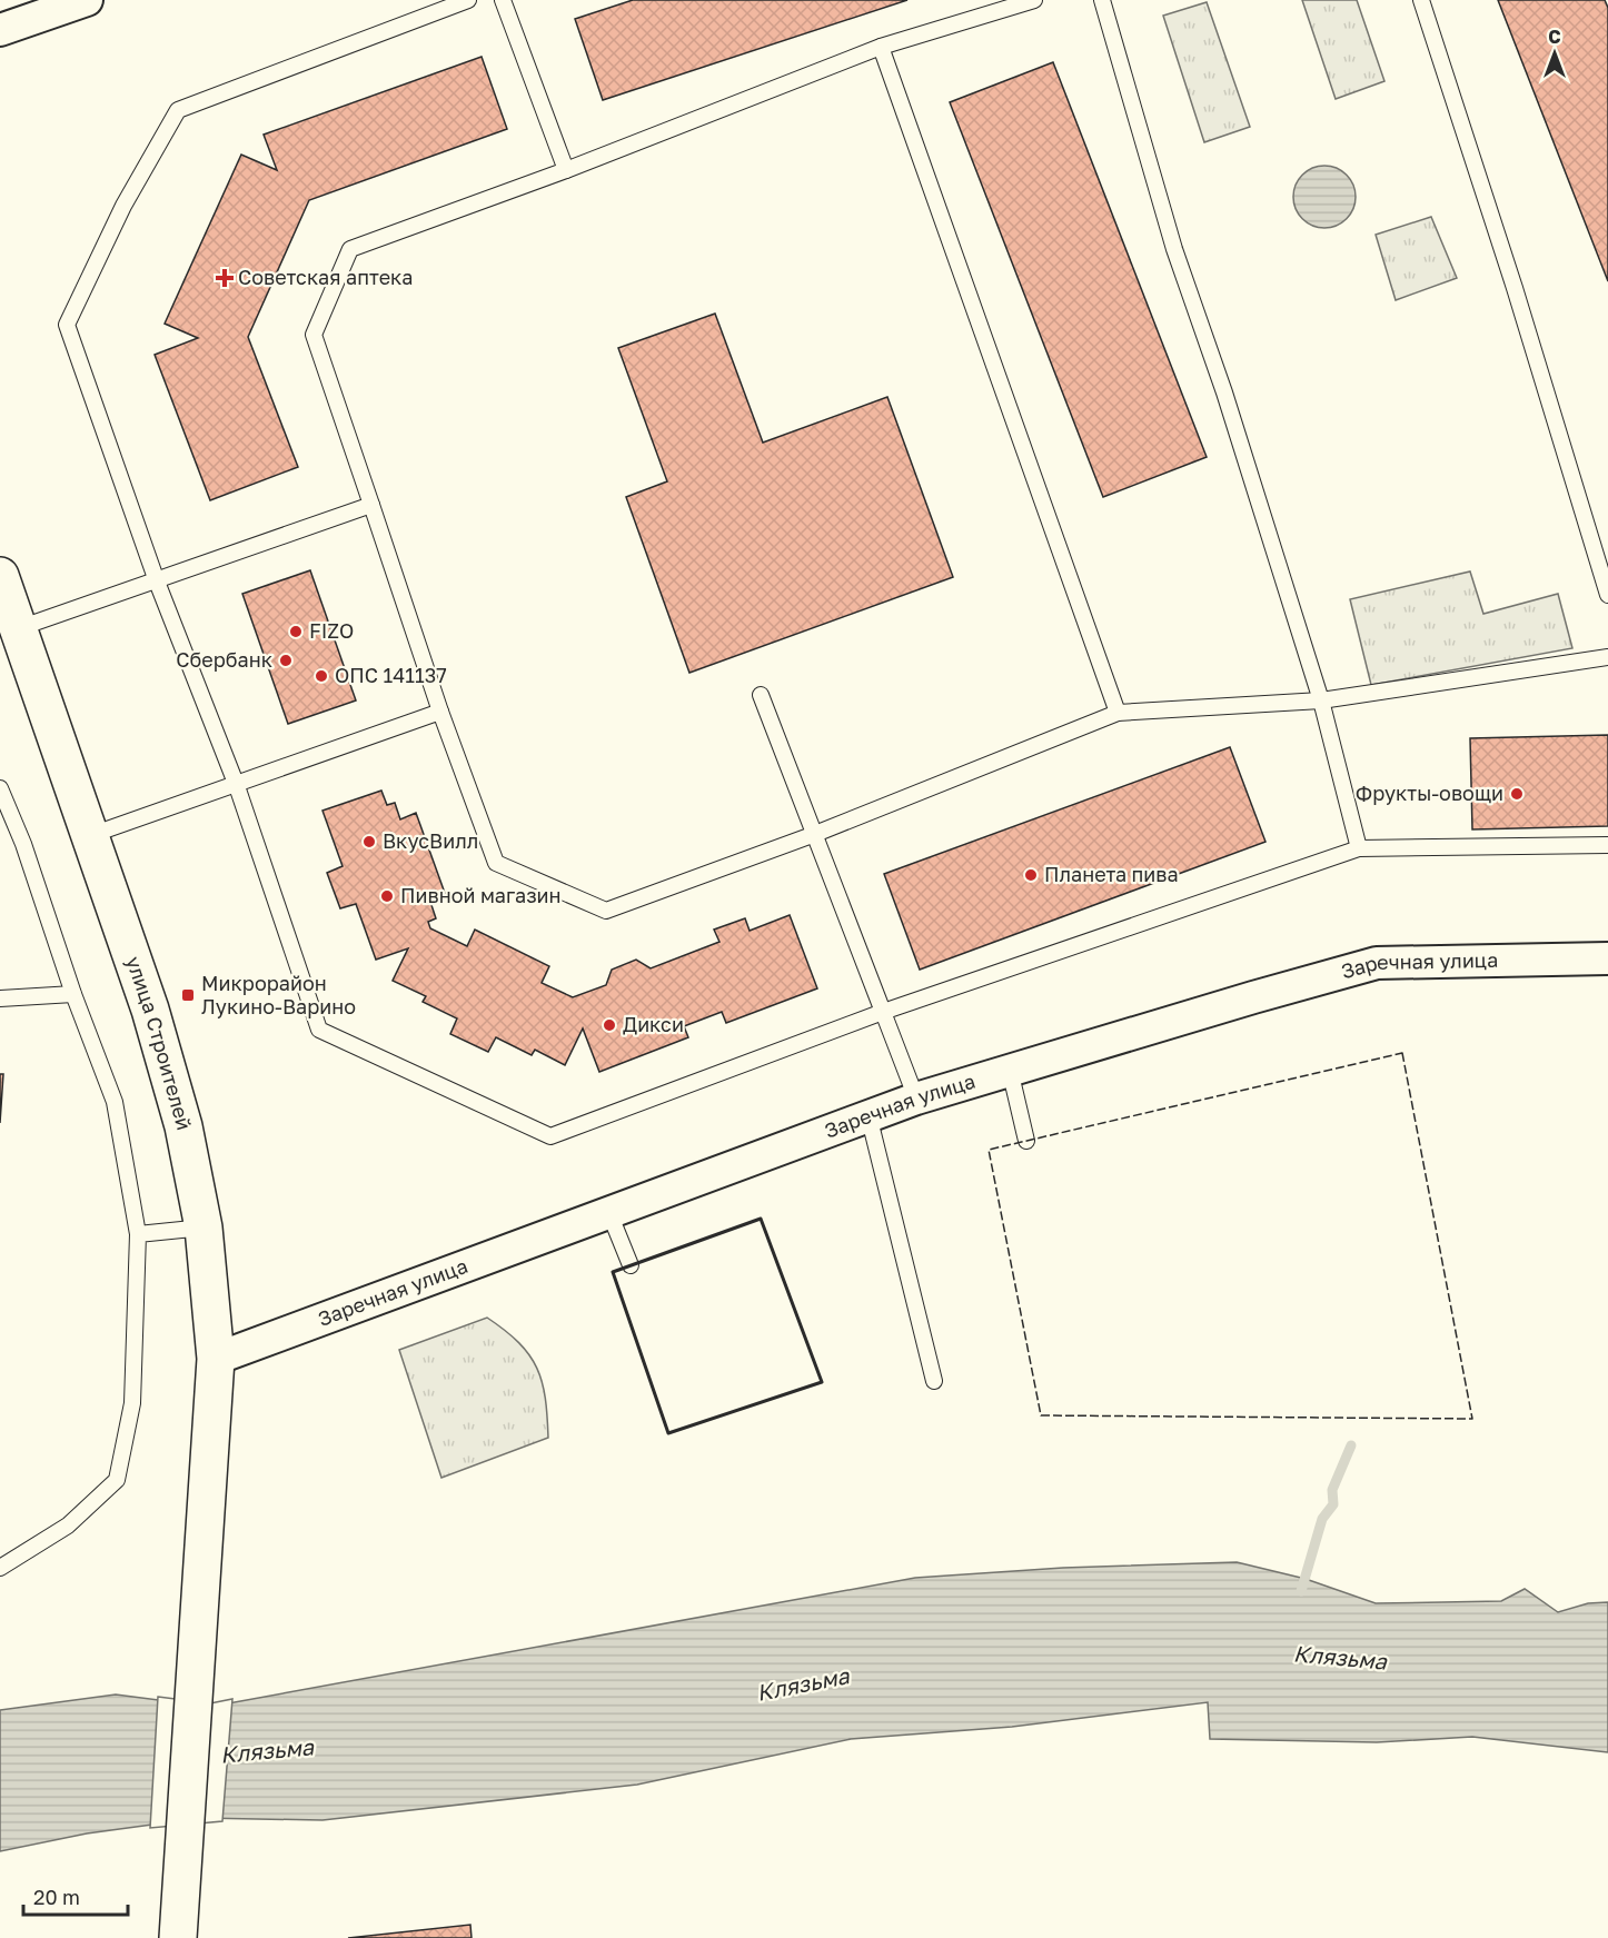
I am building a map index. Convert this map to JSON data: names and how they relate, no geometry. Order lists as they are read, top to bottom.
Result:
{
  "streets": {
    "street": ["Заречная улица", "улица Строителей"]
  },
  "crossings": [
    ["Заречная улица", "улица Строителей"]
  ],
  "water": ["Клязьма"],
  "places": {
    "health": ["Советская аптека"],
    "other": [
      "FIZO",
      "Сбербанк",
      "ОПС 141137",
      "Фрукты-овощи",
      "ВкусВилл",
      "Планета пива",
      "Пивной магазин",
      "Дикси"
    ],
    "transit": ["Микрорайон Лукино-Варино"]
  },
  "scale_bar": "20 m",
  "north": "top"
}
